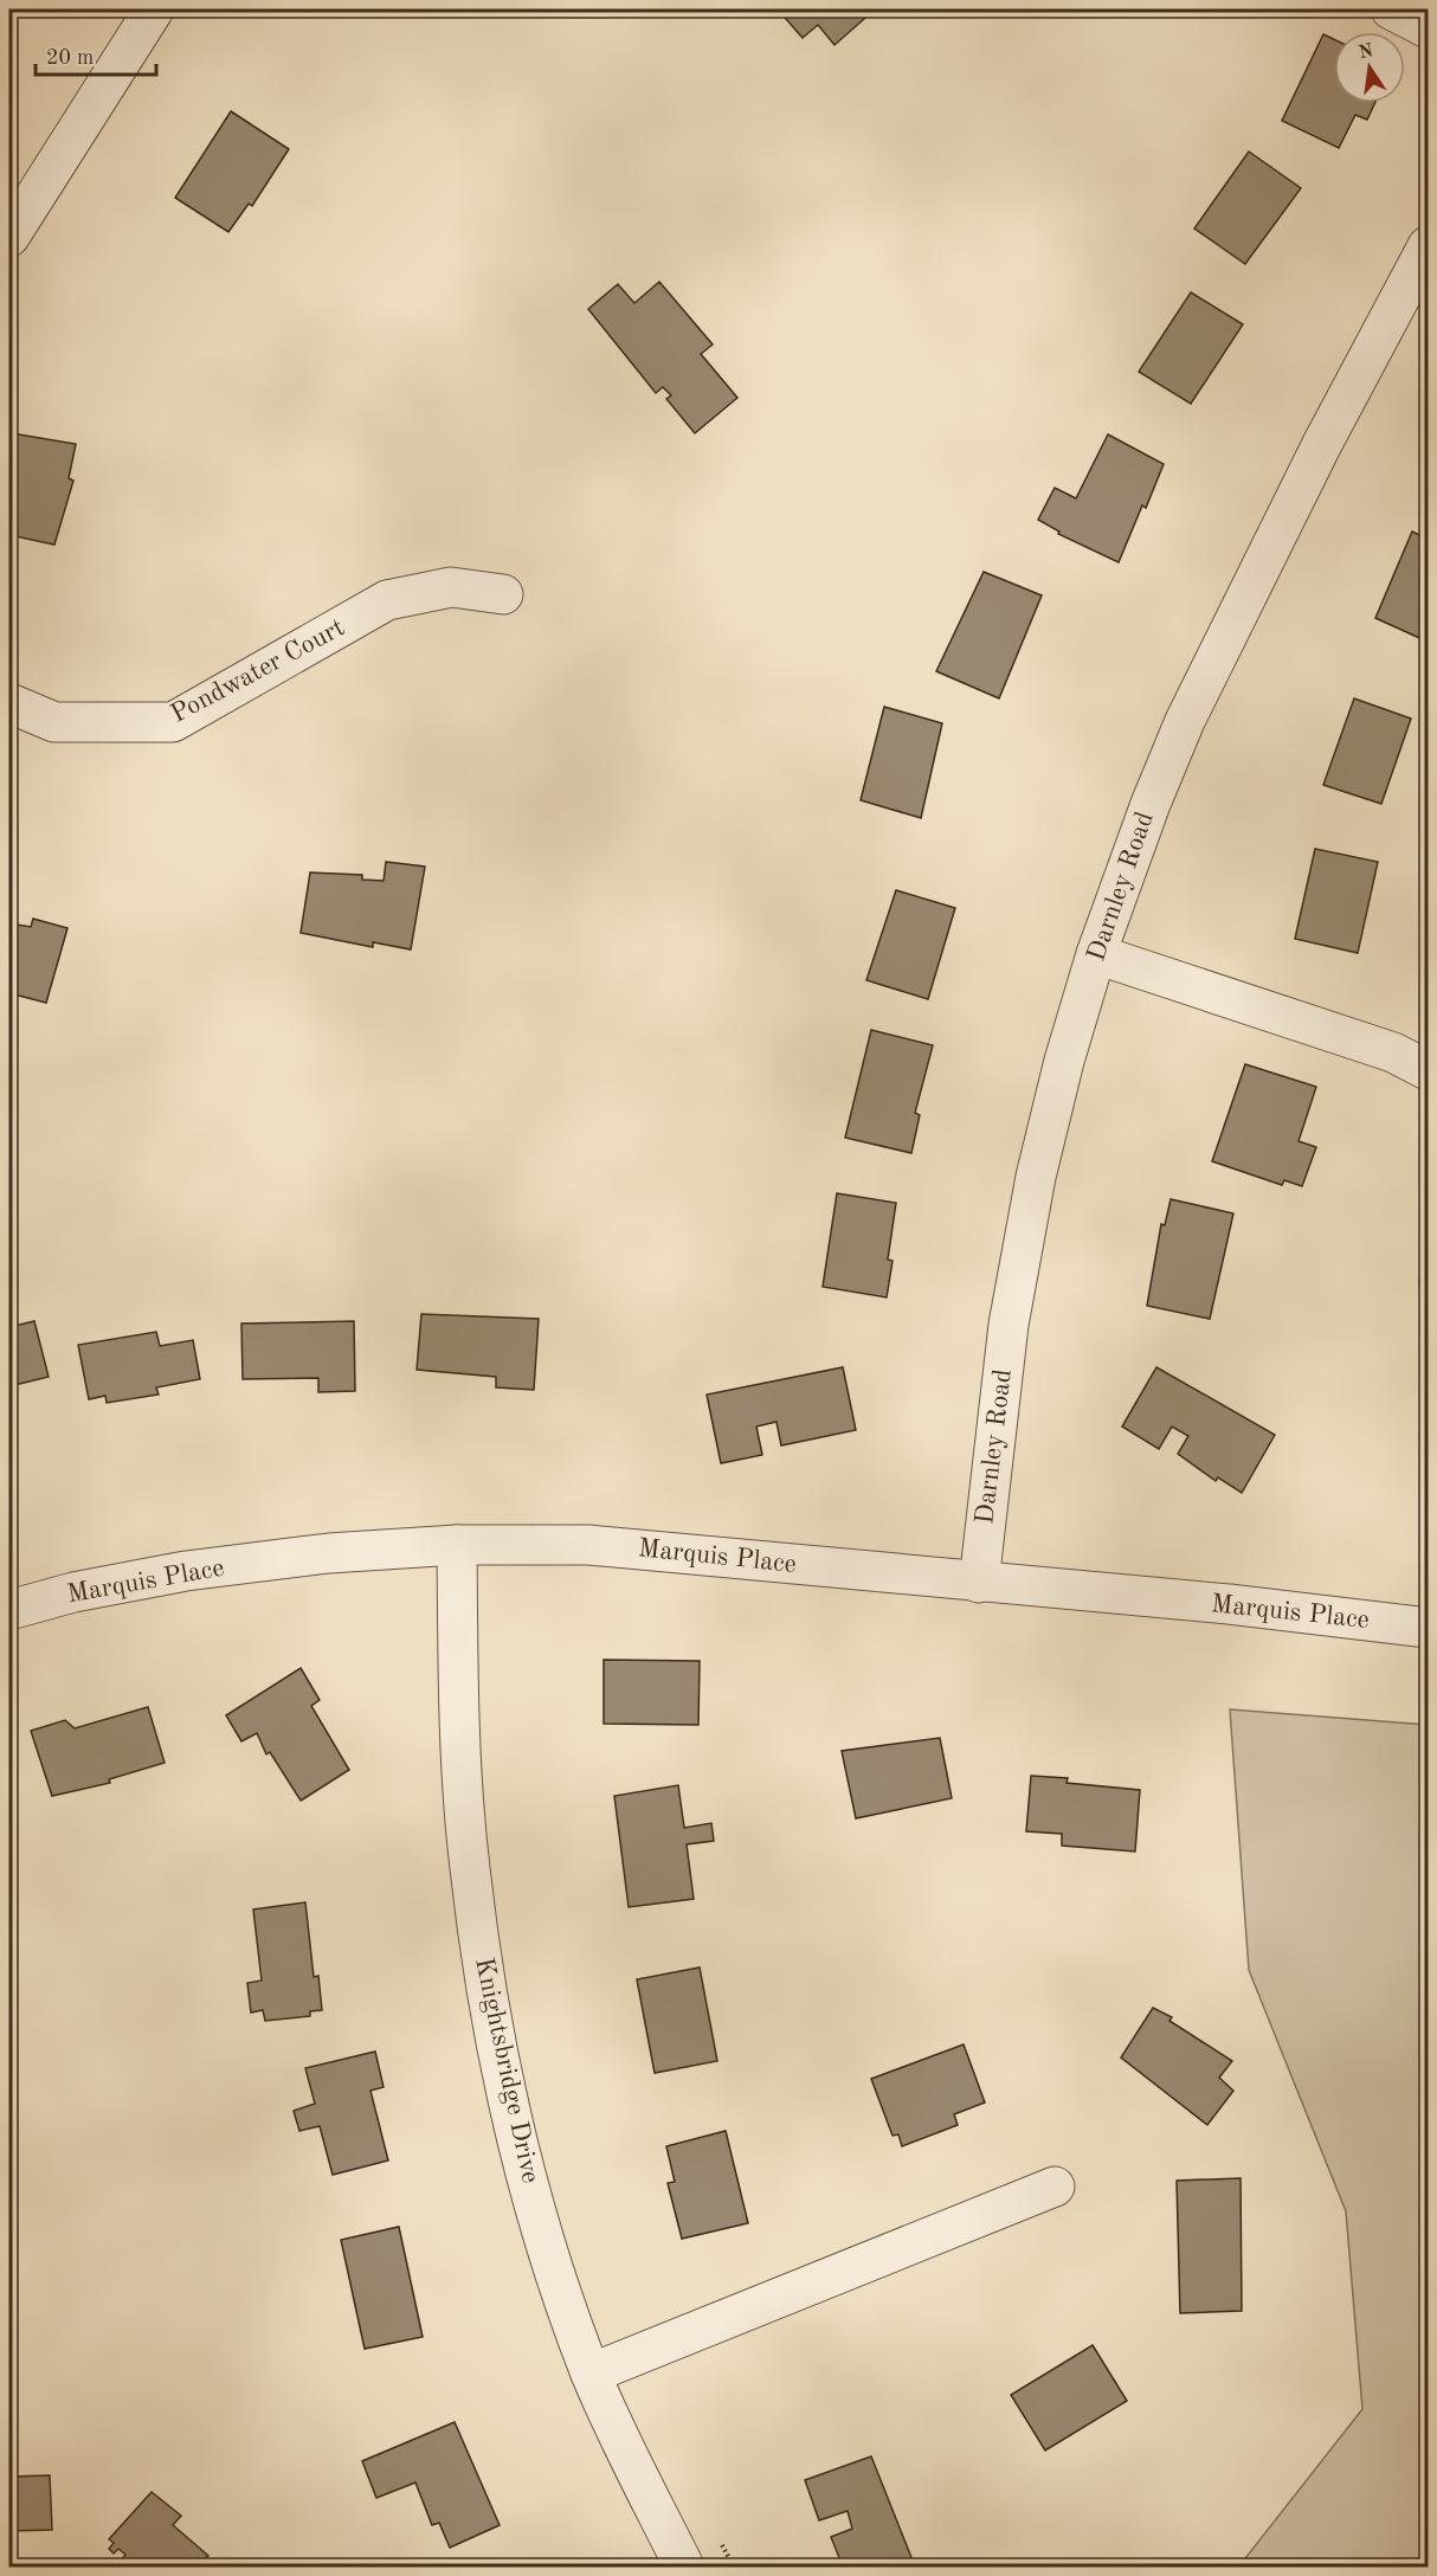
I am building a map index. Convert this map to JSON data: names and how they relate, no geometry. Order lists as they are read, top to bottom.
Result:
{
  "streets": {
    "street": [
      "Pondwater Court",
      "Darnley Road",
      "Marquis Place",
      "Knightsbridge Drive"
    ]
  },
  "crossings": [
    ["Darnley Road", "Marquis Place"],
    ["Marquis Place", "Knightsbridge Drive"]
  ],
  "scale_bar": "20 m",
  "north": "top"
}
